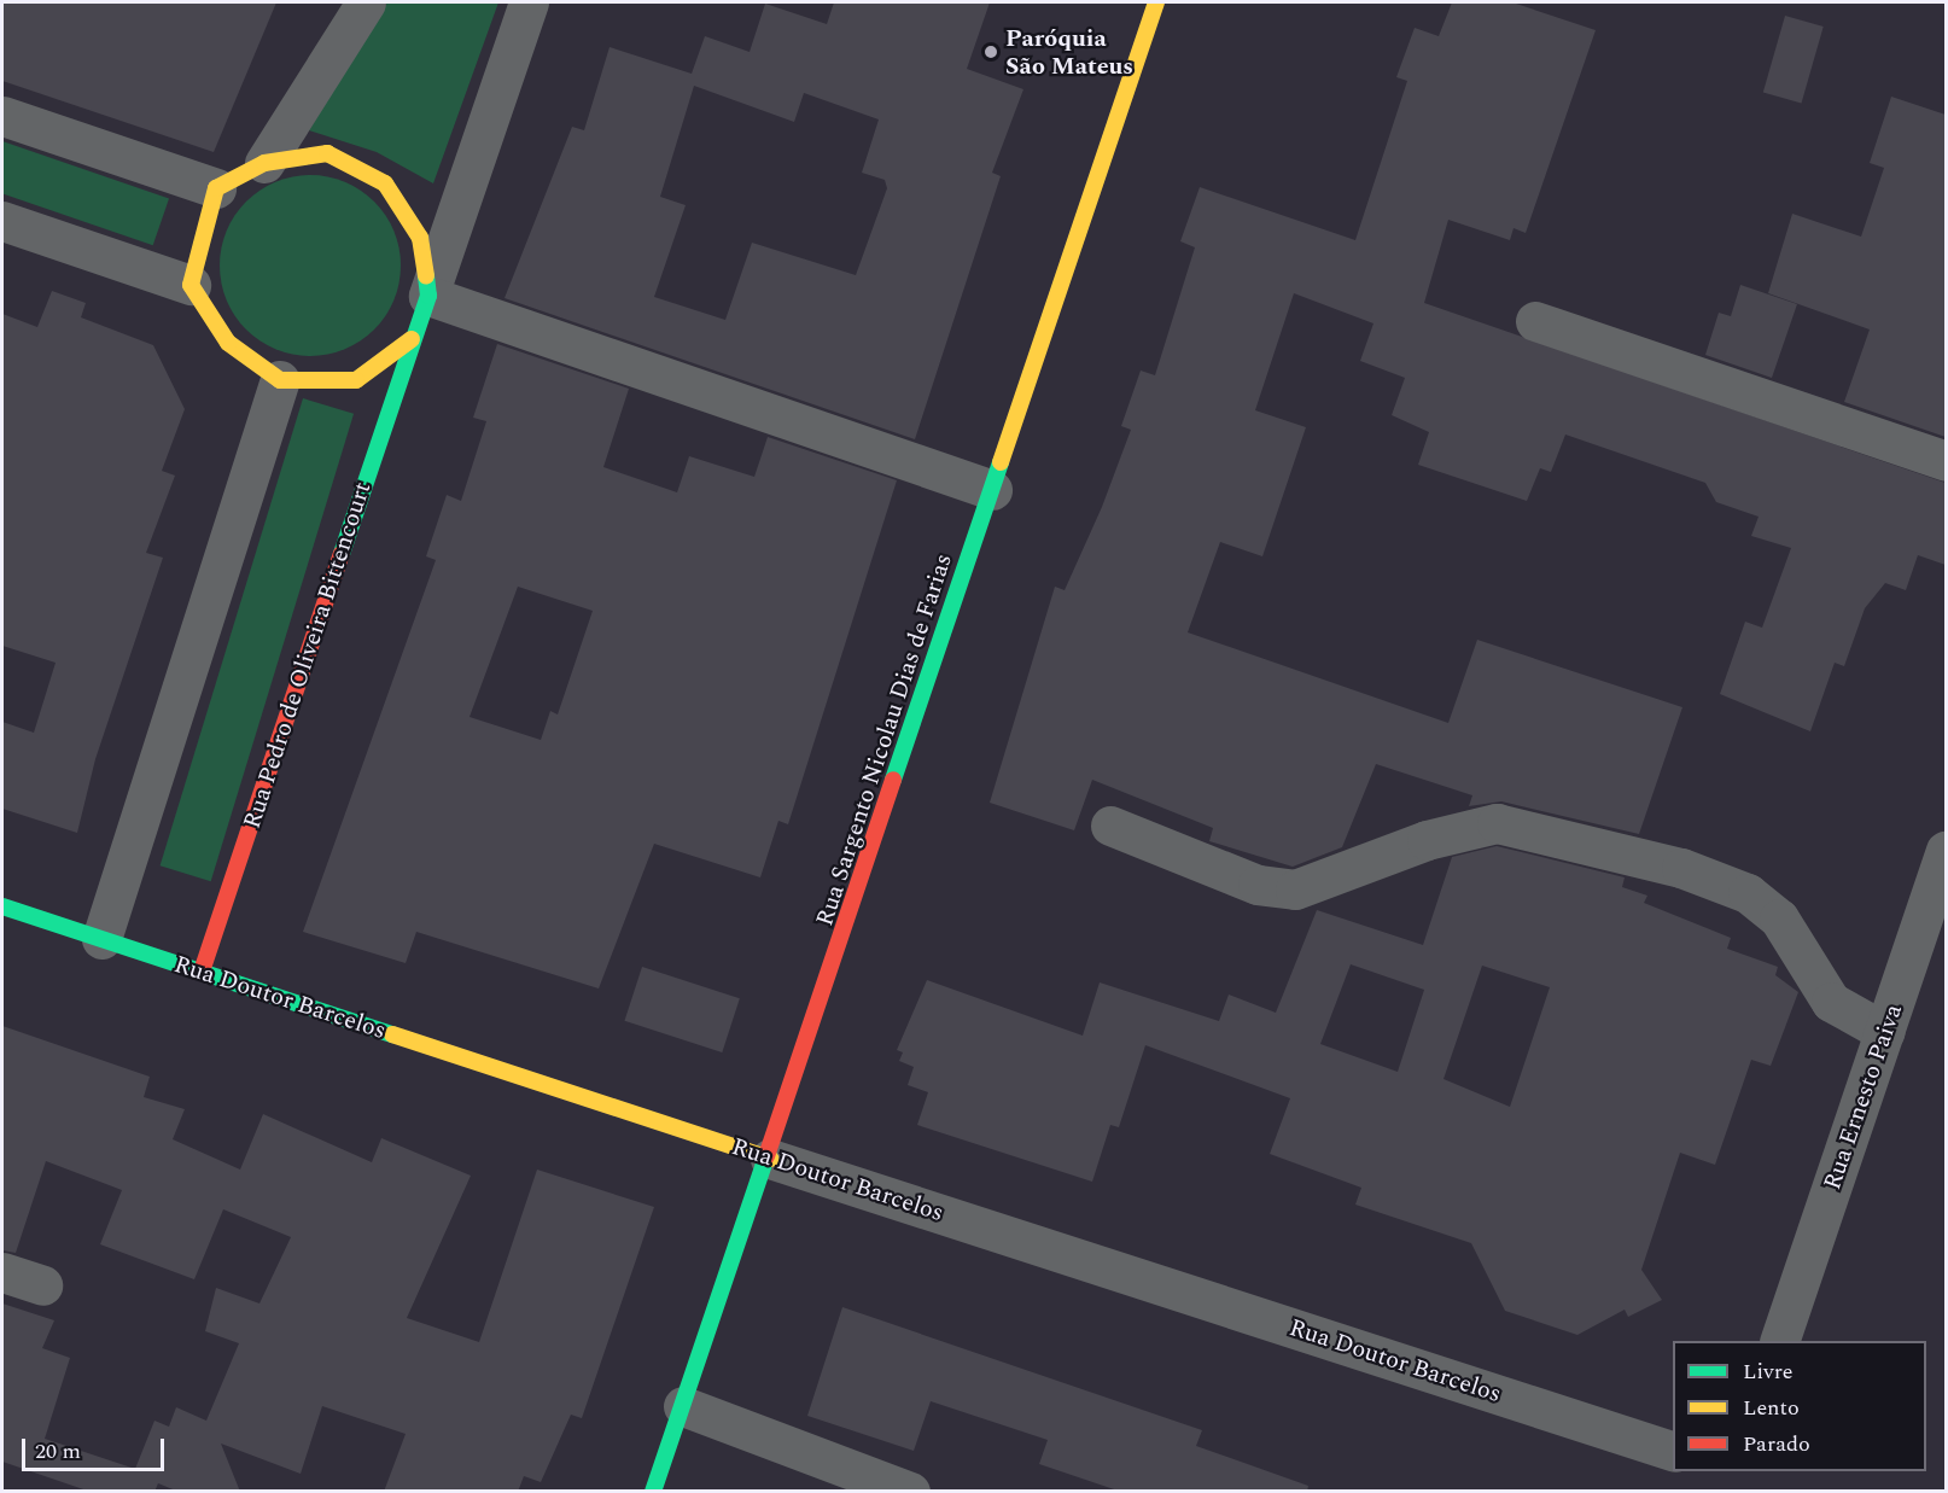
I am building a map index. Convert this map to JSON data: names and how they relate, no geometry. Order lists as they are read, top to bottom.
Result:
{
  "streets": {
    "street": [
      "Rua Pedro de Oliveira Bittencourt",
      "Rua Sargento Nicolau Dias de Farias",
      "Rua Doutor Barcelos",
      "Rua Ernesto Paiva"
    ]
  },
  "crossings": [
    ["Rua Pedro de Oliveira Bittencourt", "Rua Doutor Barcelos"],
    ["Rua Sargento Nicolau Dias de Farias", "Rua Doutor Barcelos"]
  ],
  "places": ["Paróquia São Mateus"],
  "legend": ["Livre", "Lento", "Parado"],
  "scale_bar": "20 m"
}
